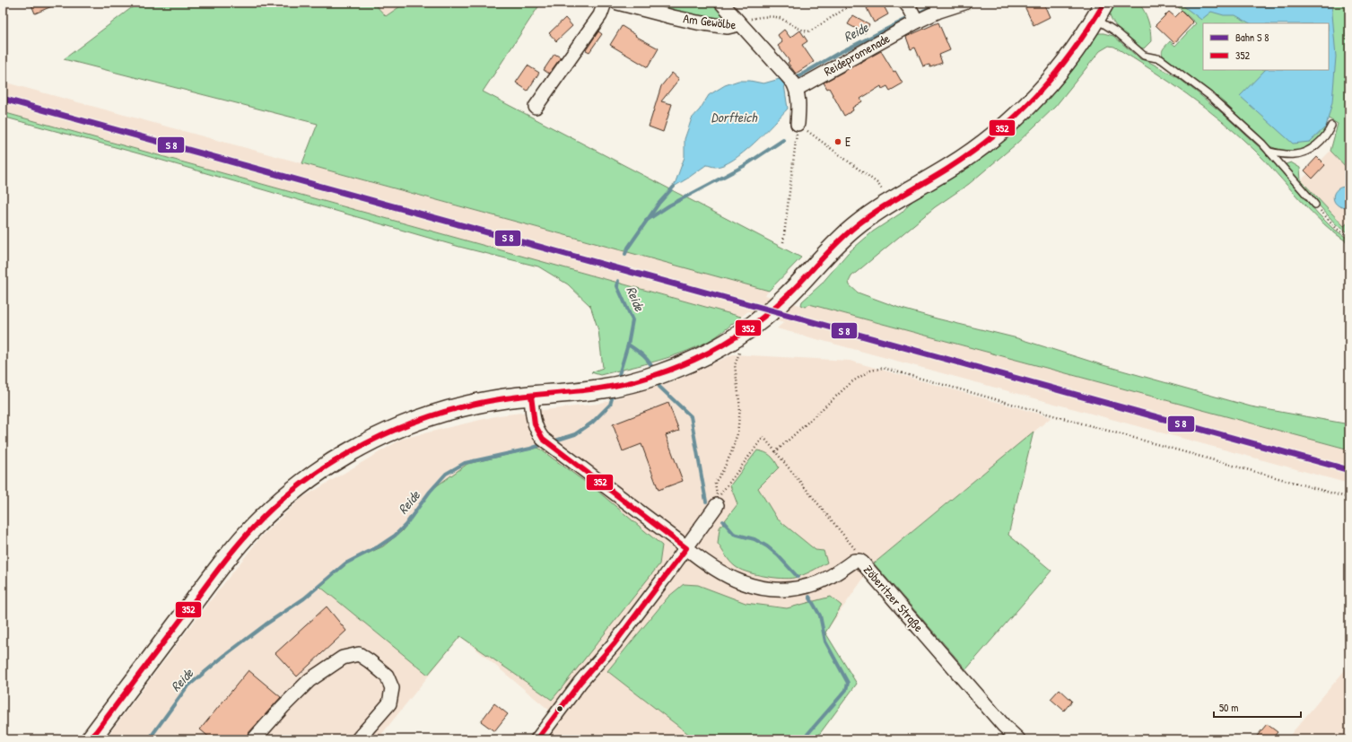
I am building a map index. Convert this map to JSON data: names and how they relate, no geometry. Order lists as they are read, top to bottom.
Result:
{
  "streets": {
    "street": ["Am Gewölbe", "Reidepromenade", "Zöberitzer Straße"]
  },
  "crossings": [
    ["Am Gewölbe", "Reidepromenade"]
  ],
  "water": ["Reide", "Dorfteich"],
  "places": ["E"],
  "lines": ["transit line 352"],
  "legend": ["Bahn S 8", "352"],
  "scale_bar": "50 m"
}
